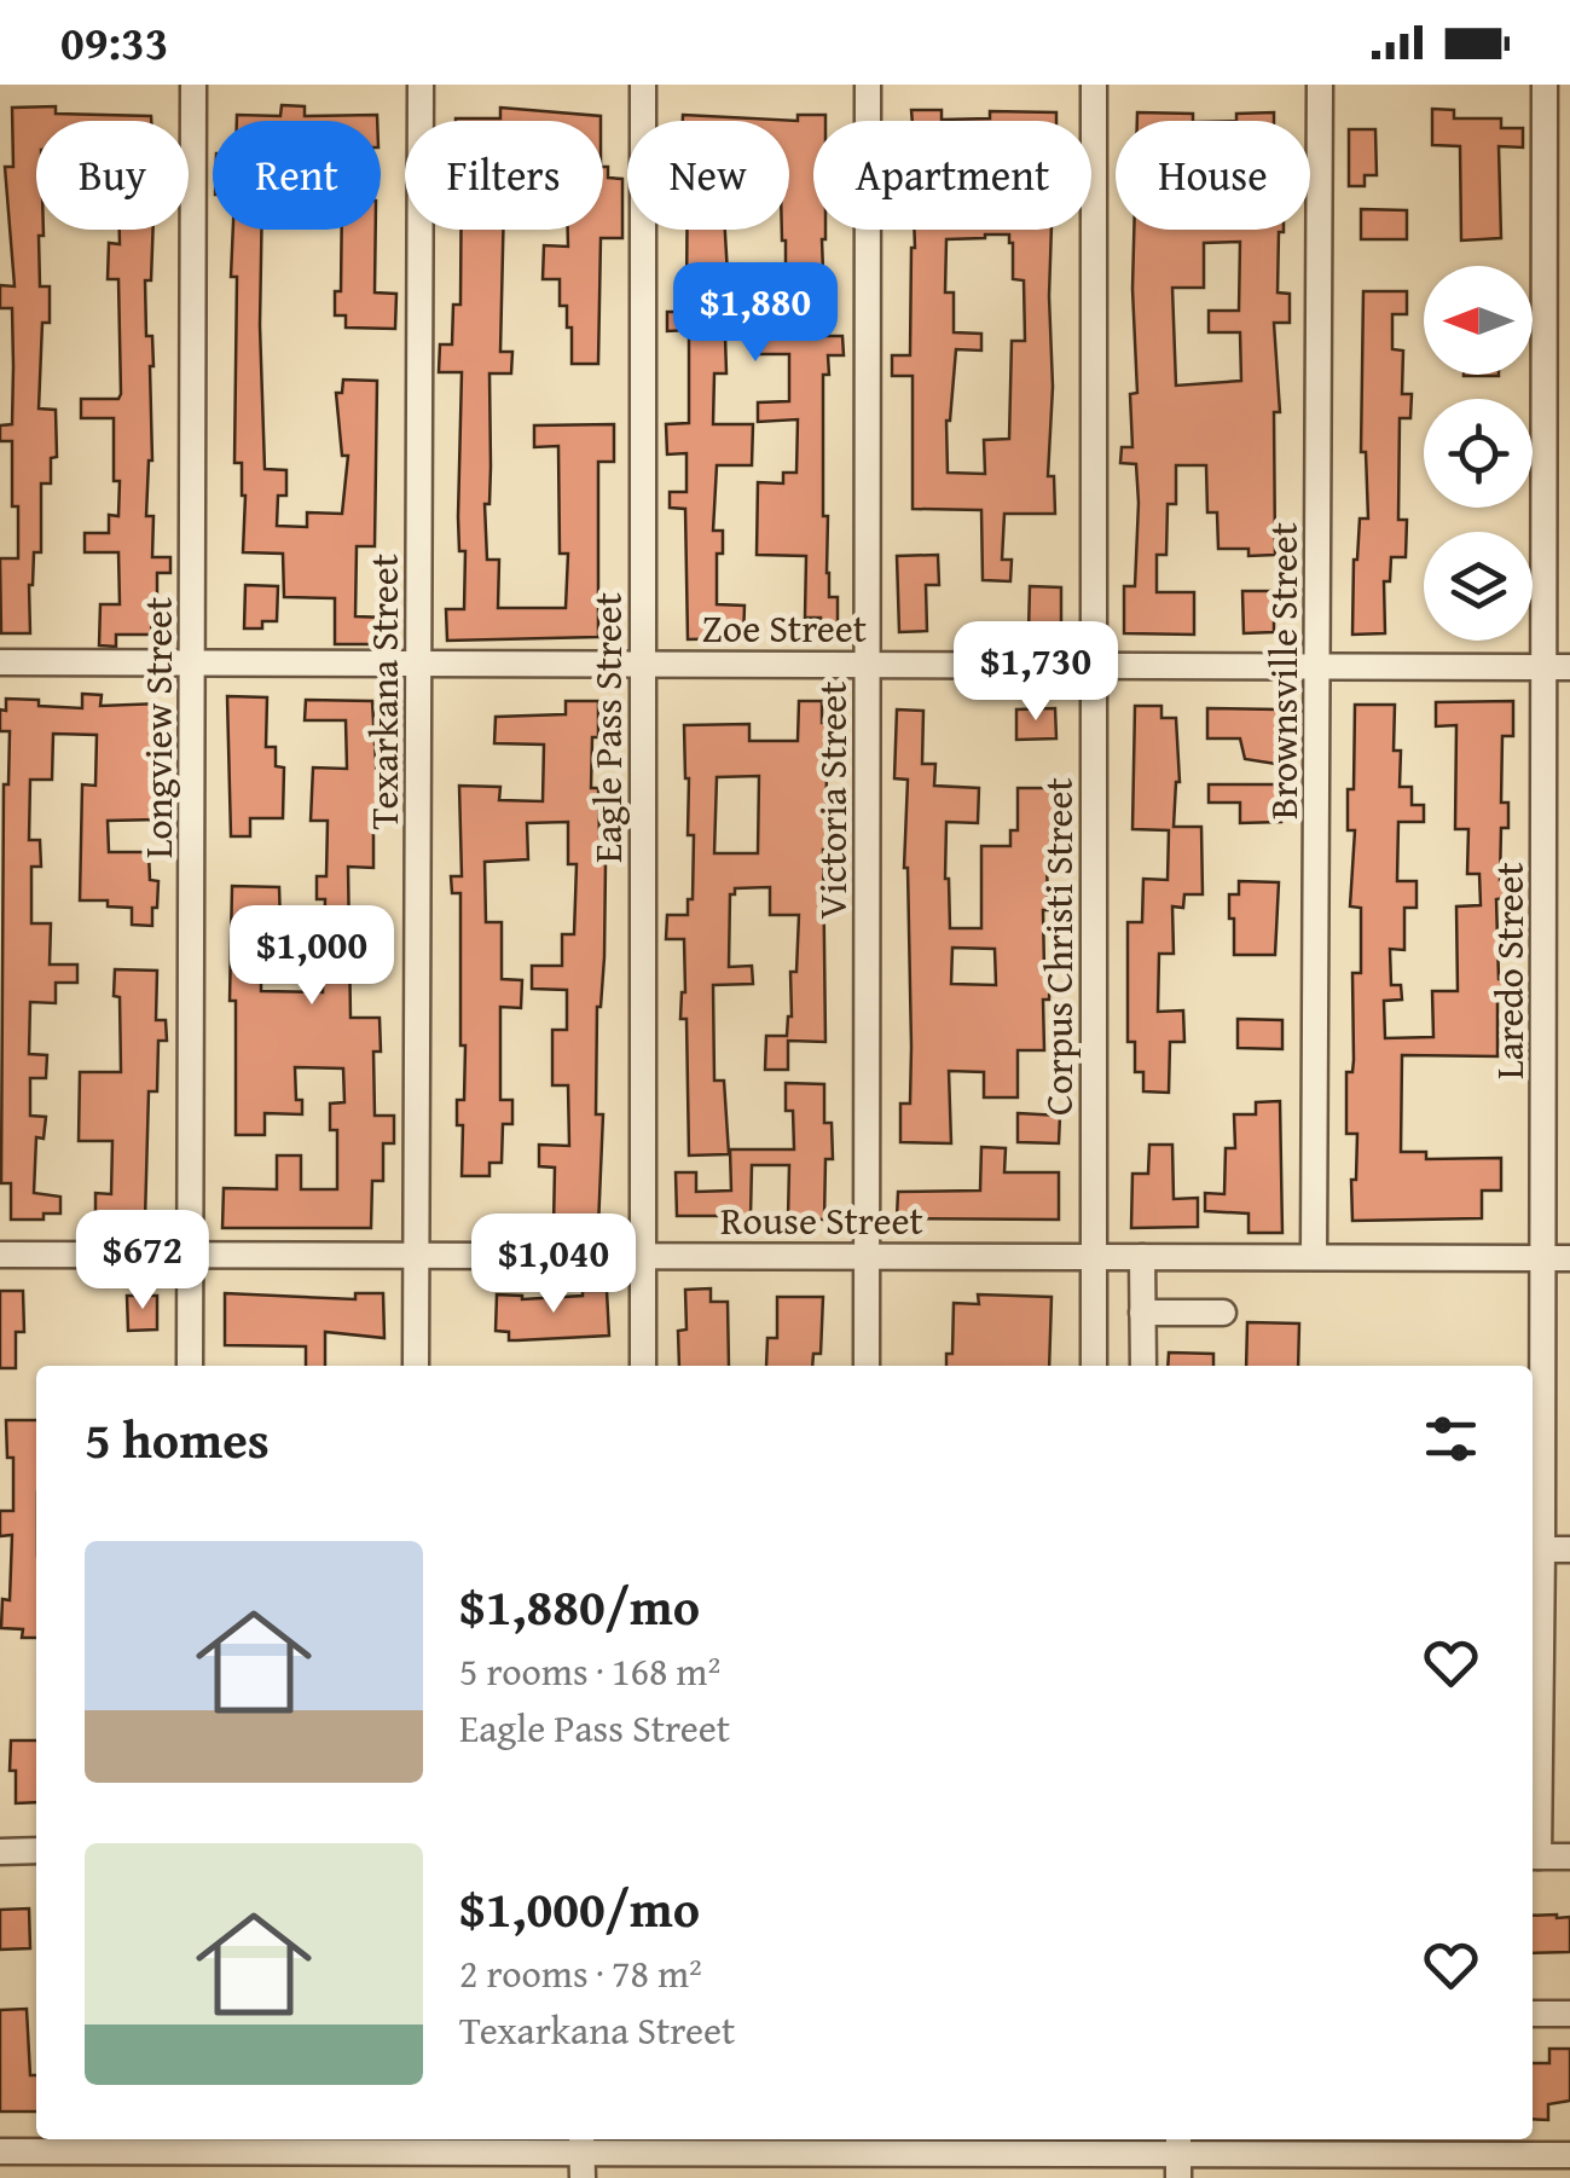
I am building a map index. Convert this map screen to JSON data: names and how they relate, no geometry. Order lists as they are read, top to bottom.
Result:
{
  "streets": {
    "street": [
      "Zoe Street",
      "Brownsville Street",
      "Texarkana Street",
      "Longview Street",
      "Eagle Pass Street",
      "Victoria Street",
      "Corpus Christi Street",
      "Laredo Street",
      "Rouse Street"
    ]
  },
  "crossings": [
    ["Zoe Street", "Brownsville Street"],
    ["Zoe Street", "Texarkana Street"],
    ["Zoe Street", "Longview Street"],
    ["Zoe Street", "Eagle Pass Street"],
    ["Zoe Street", "Victoria Street"],
    ["Zoe Street", "Corpus Christi Street"],
    ["Zoe Street", "Laredo Street"],
    ["Brownsville Street", "Rouse Street"],
    ["Texarkana Street", "Rouse Street"],
    ["Longview Street", "Rouse Street"],
    ["Eagle Pass Street", "Rouse Street"],
    ["Victoria Street", "Rouse Street"],
    ["Corpus Christi Street", "Rouse Street"],
    ["Laredo Street", "Rouse Street"]
  ],
  "north": "left",
  "page": {
    "status": "09:33",
    "chip": [
      "Buy",
      "Rent",
      "Filters",
      "New",
      "Apartment",
      "House"
    ],
    "price": [
      "$1,880",
      "$1,730",
      "$1,000",
      "$672",
      "$1,040"
    ],
    "heading": "5 homes",
    "list": [
      {
        "name": "$1,880/mo",
        "note": "5 rooms · 168 m² · Eagle Pass Street"
      },
      {
        "name": "$1,000/mo",
        "note": "2 rooms · 78 m² · Texarkana Street"
      }
    ]
  }
}
